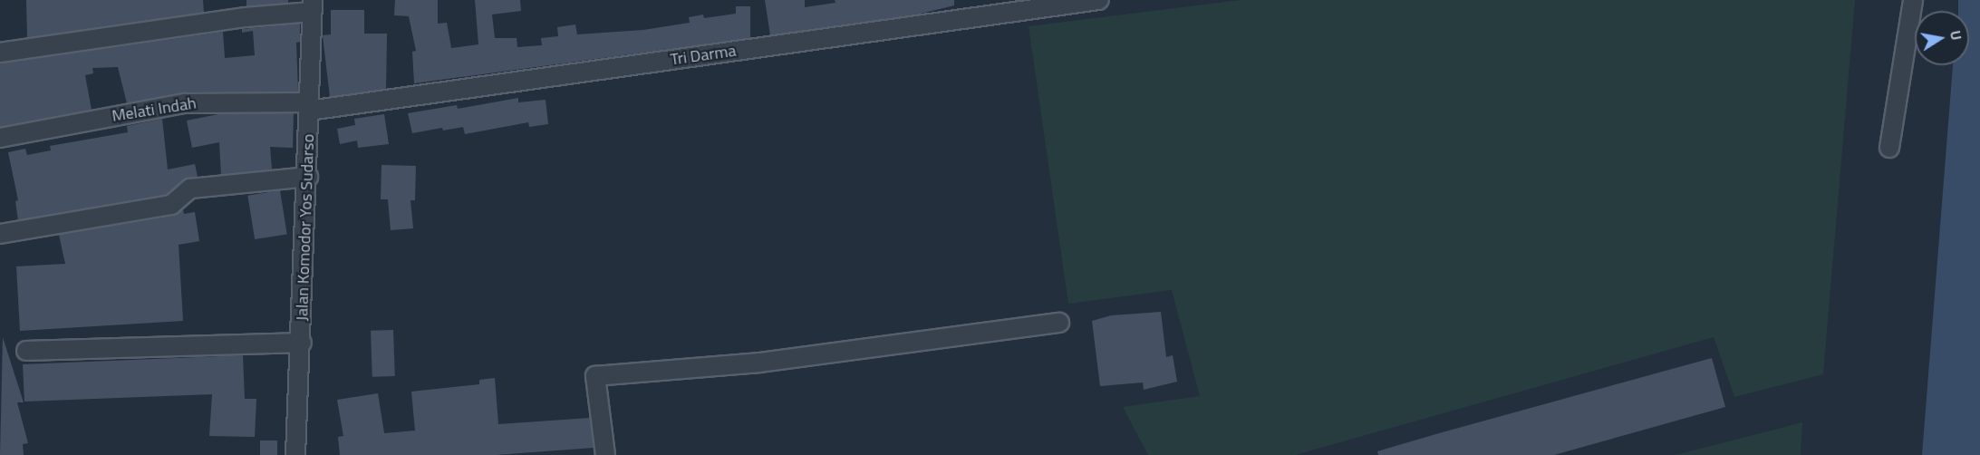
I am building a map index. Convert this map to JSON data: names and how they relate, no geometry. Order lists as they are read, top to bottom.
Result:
{
  "streets": {
    "street": ["Tri Darma", "Melati Indah", "Jalan Komodor Yos Sudarso"]
  },
  "crossings": [
    ["Tri Darma", "Melati Indah"],
    ["Tri Darma", "Jalan Komodor Yos Sudarso"],
    ["Melati Indah", "Jalan Komodor Yos Sudarso"]
  ],
  "north": "right"
}
